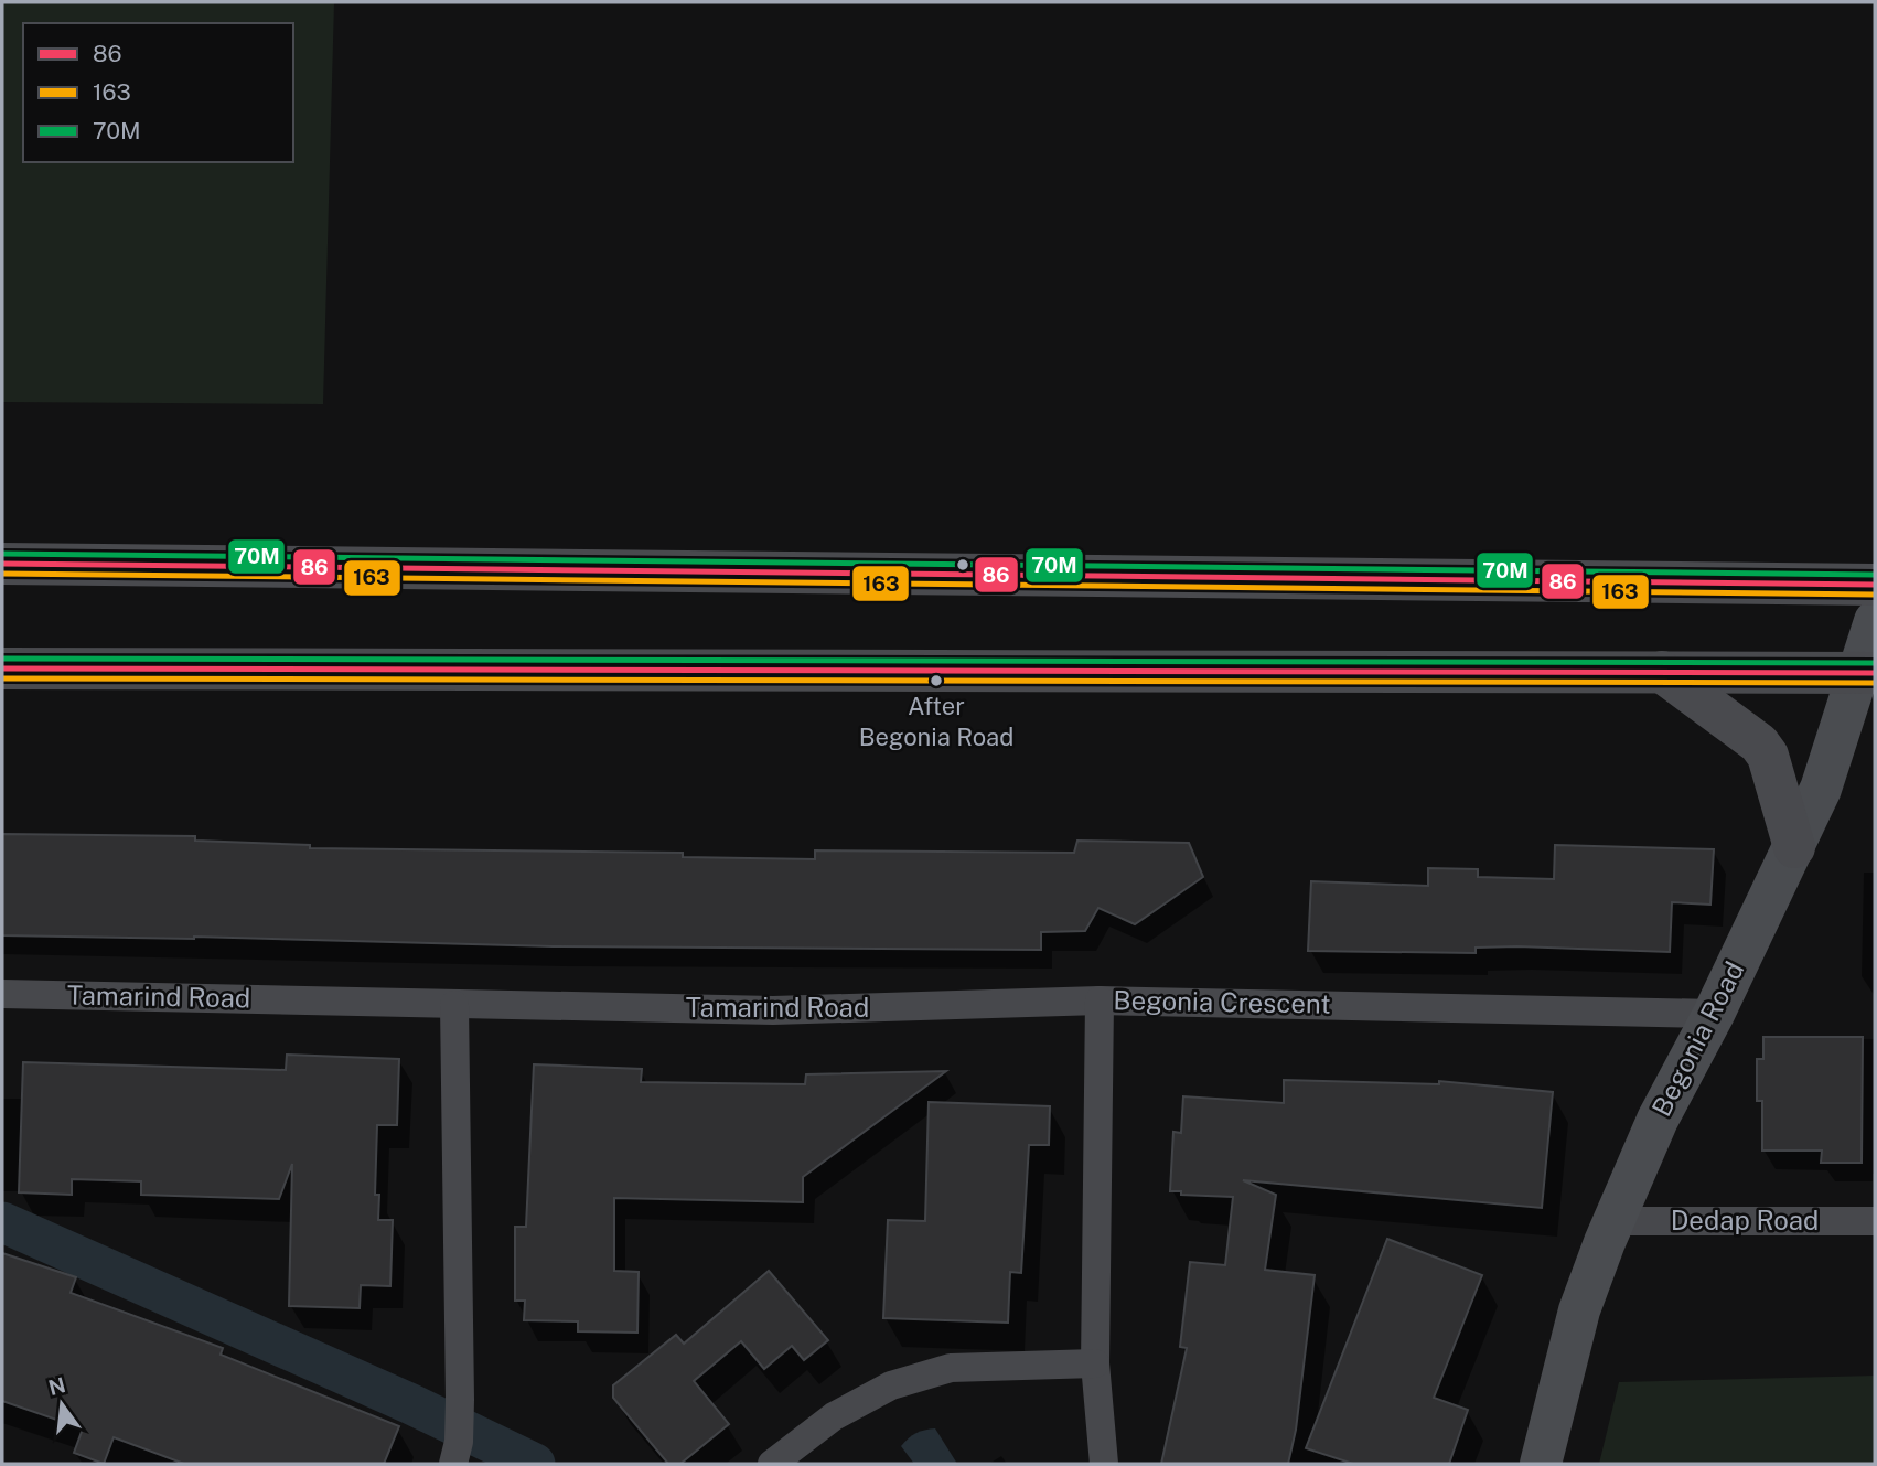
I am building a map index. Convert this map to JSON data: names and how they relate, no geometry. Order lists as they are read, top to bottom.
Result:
{
  "streets": {
    "street": [
      "Tamarind Road",
      "Begonia Crescent",
      "Begonia Road",
      "Dedap Road"
    ]
  },
  "crossings": [
    ["Tamarind Road", "Begonia Crescent"],
    ["Begonia Crescent", "Begonia Road"],
    ["Begonia Road", "Dedap Road"]
  ],
  "places": ["After Begonia Road"],
  "lines": ["transit line 70M", "transit line 86", "transit line 163"],
  "legend": ["86", "163", "70M"],
  "north": "top"
}
